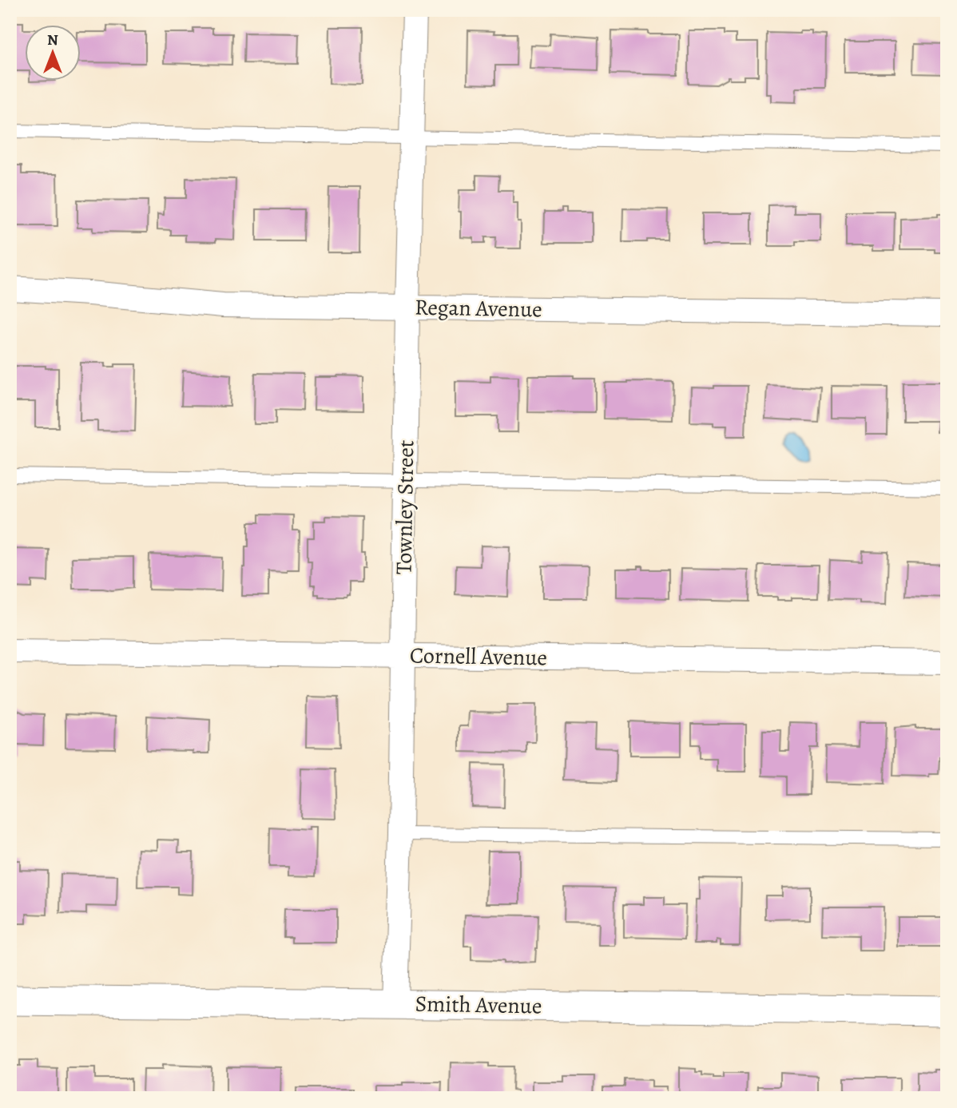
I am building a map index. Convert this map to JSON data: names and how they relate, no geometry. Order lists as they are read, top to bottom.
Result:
{
  "streets": {
    "street": [
      "Regan Avenue",
      "Townley Street",
      "Cornell Avenue",
      "Smith Avenue"
    ]
  },
  "crossings": [
    ["Regan Avenue", "Townley Street"],
    ["Townley Street", "Cornell Avenue"],
    ["Townley Street", "Smith Avenue"]
  ],
  "north": "top"
}
